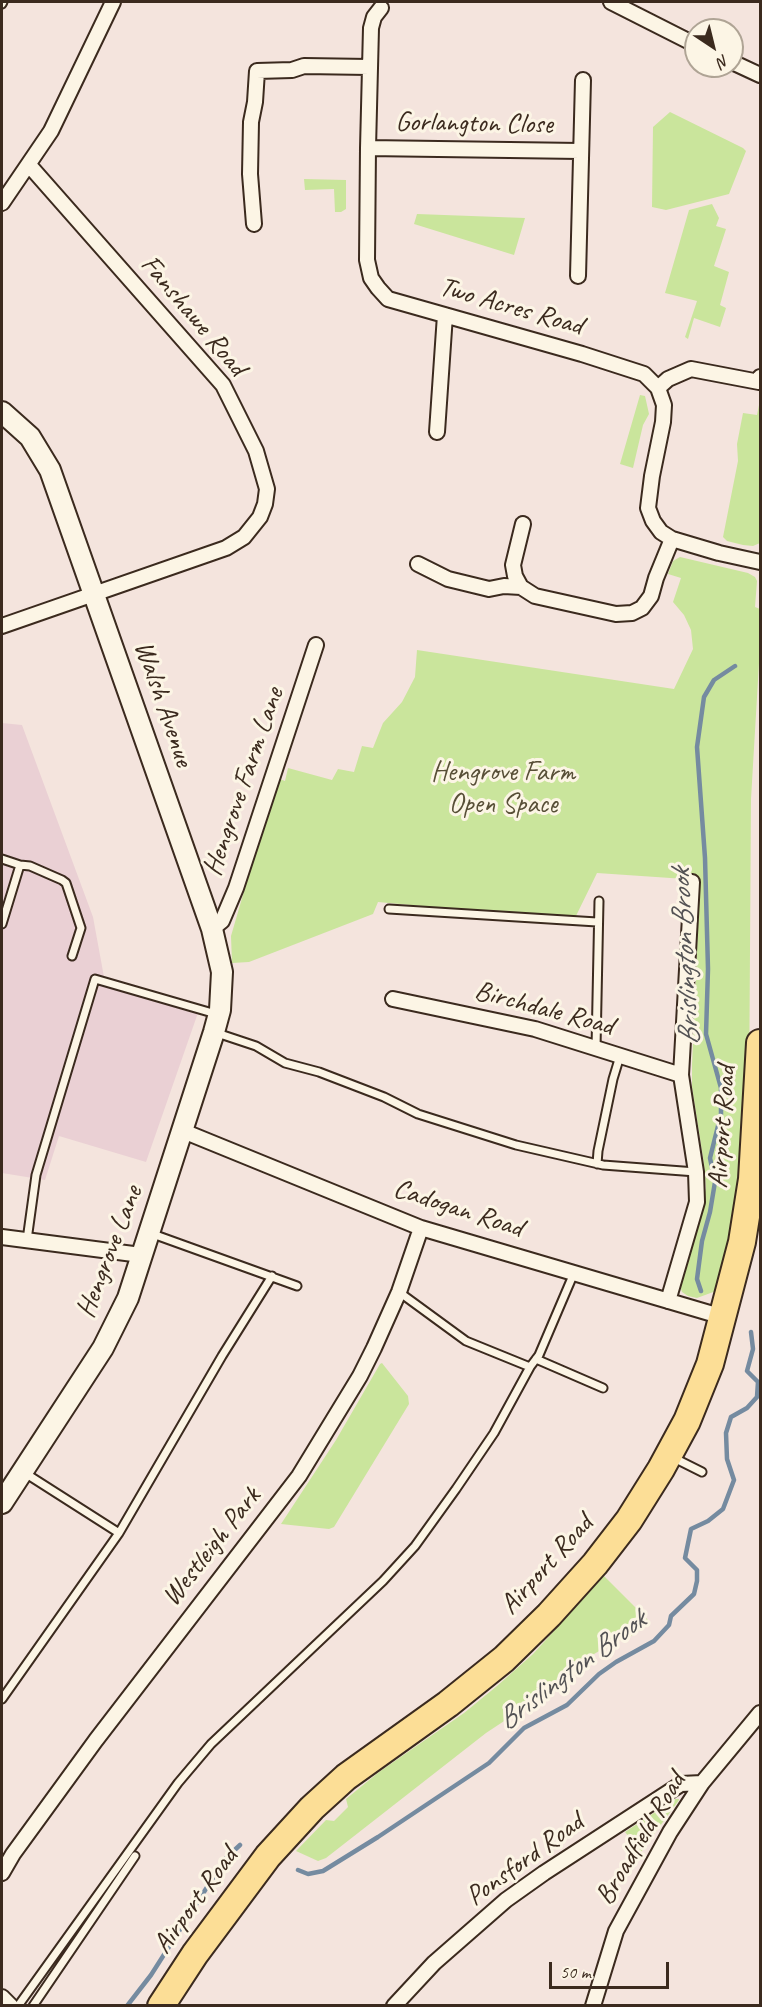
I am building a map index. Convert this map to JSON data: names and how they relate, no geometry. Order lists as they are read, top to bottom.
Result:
{
  "streets": {
    "highway": ["Airport Road"],
    "street": [
      "Gorlangton Close",
      "Two Acres Road",
      "Fanshawe Road",
      "Walsh Avenue",
      "Hengrove Farm Lane",
      "Birchdale Road",
      "Cadogan Road",
      "Hengrove Lane",
      "Westleigh Park",
      "Broadfield Road",
      "Ponsford Road"
    ]
  },
  "crossings": [
    ["Gorlangton Close", "Two Acres Road"],
    ["Fanshawe Road", "Walsh Avenue"],
    ["Walsh Avenue", "Hengrove Farm Lane"],
    ["Walsh Avenue", "Hengrove Lane"],
    ["Airport Road", "Cadogan Road"],
    ["Cadogan Road", "Hengrove Lane"],
    ["Cadogan Road", "Westleigh Park"],
    ["Broadfield Road", "Ponsford Road"]
  ],
  "water": ["Brislington Brook"],
  "parks": ["Hengrove Farm Open Space"],
  "scale_bar": "50 m",
  "north": "bottom right"
}
